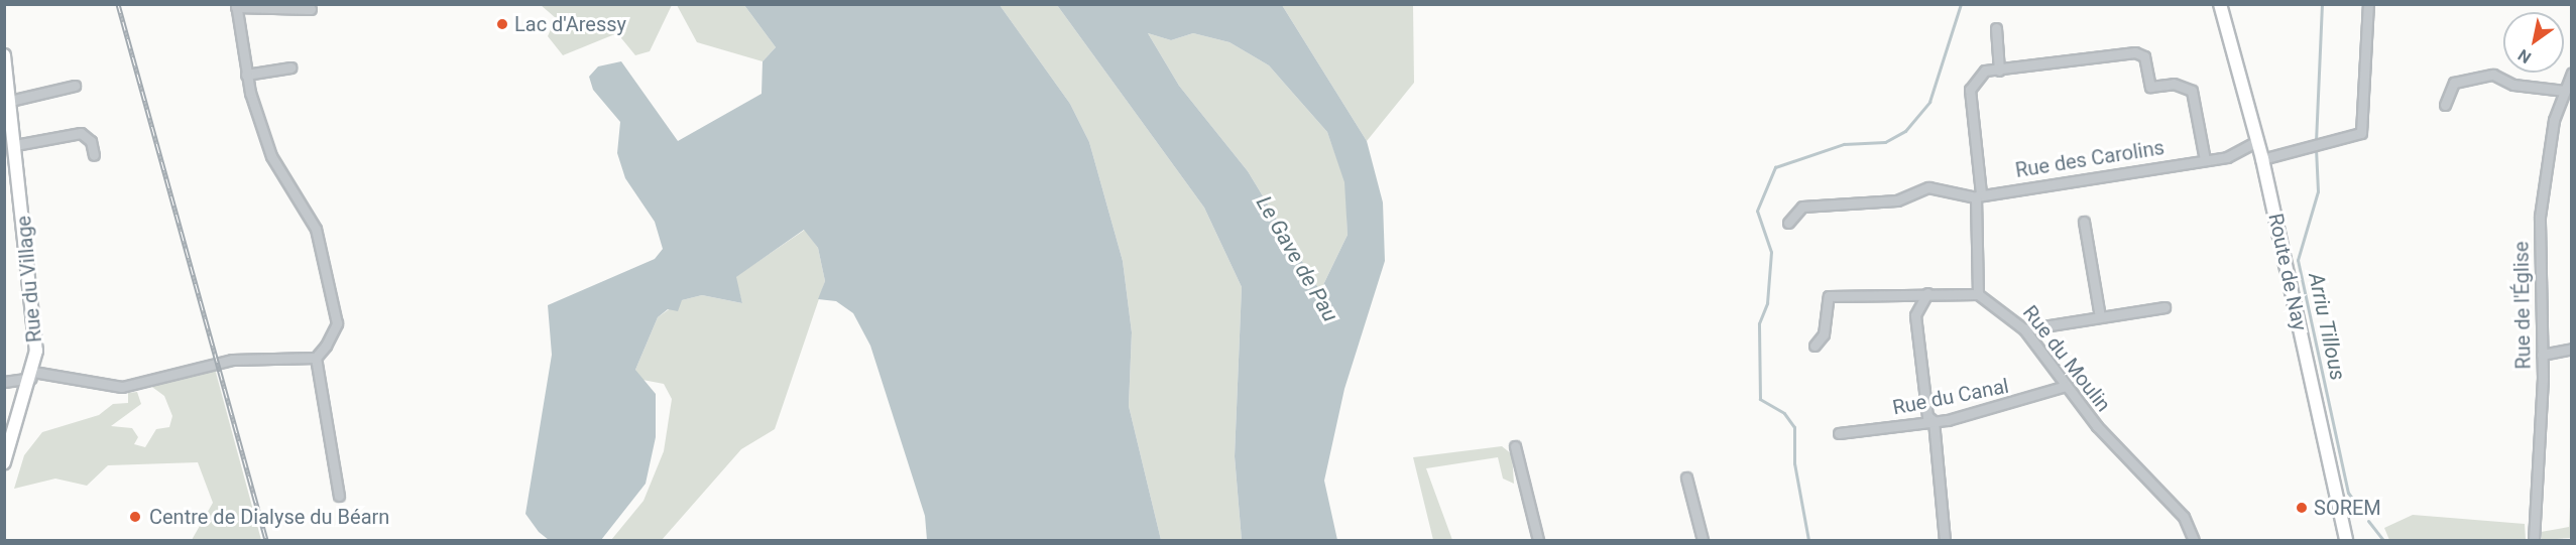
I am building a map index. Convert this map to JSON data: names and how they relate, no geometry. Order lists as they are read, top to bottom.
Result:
{
  "streets": {
    "main road": ["Route de Nay", "Rue du Village"],
    "street": [
      "Rue des Carolins",
      "Rue de l'Église",
      "Rue du Moulin",
      "Rue du Canal"
    ]
  },
  "crossings": [
    ["Rue des Carolins", "Route de Nay"],
    ["Rue du Moulin", "Rue du Canal"]
  ],
  "water": ["Le Gave de Pau", "Arriu Tillous"],
  "places": ["Lac d'Aressy", "SOREM", "Centre de Dialyse du Béarn"],
  "north": "bottom left"
}
